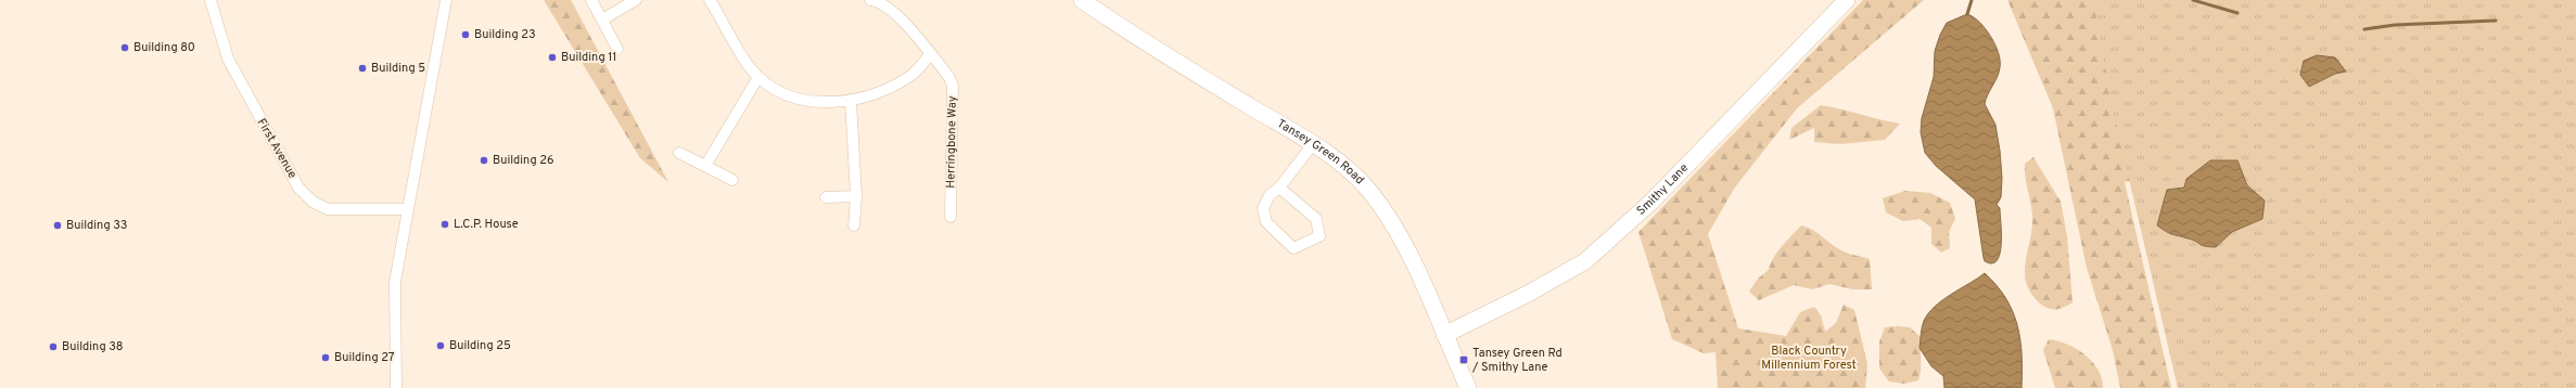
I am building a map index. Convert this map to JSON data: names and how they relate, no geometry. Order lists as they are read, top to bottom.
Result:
{
  "streets": {
    "street": [
      "Herringbone Way",
      "First Avenue",
      "Tansey Green Road",
      "Smithy Lane"
    ]
  },
  "crossings": [
    ["Tansey Green Road", "Smithy Lane"]
  ],
  "parks": ["Black Country Millennium Forest"],
  "places": {
    "other": [
      "Building 23",
      "Building 80",
      "Building 11",
      "Building 5",
      "Building 26",
      "L.C.P. House",
      "Building 33",
      "Building 25",
      "Building 38",
      "Building 27"
    ],
    "transit": ["Tansey Green Rd / Smithy Lane"]
  }
}
